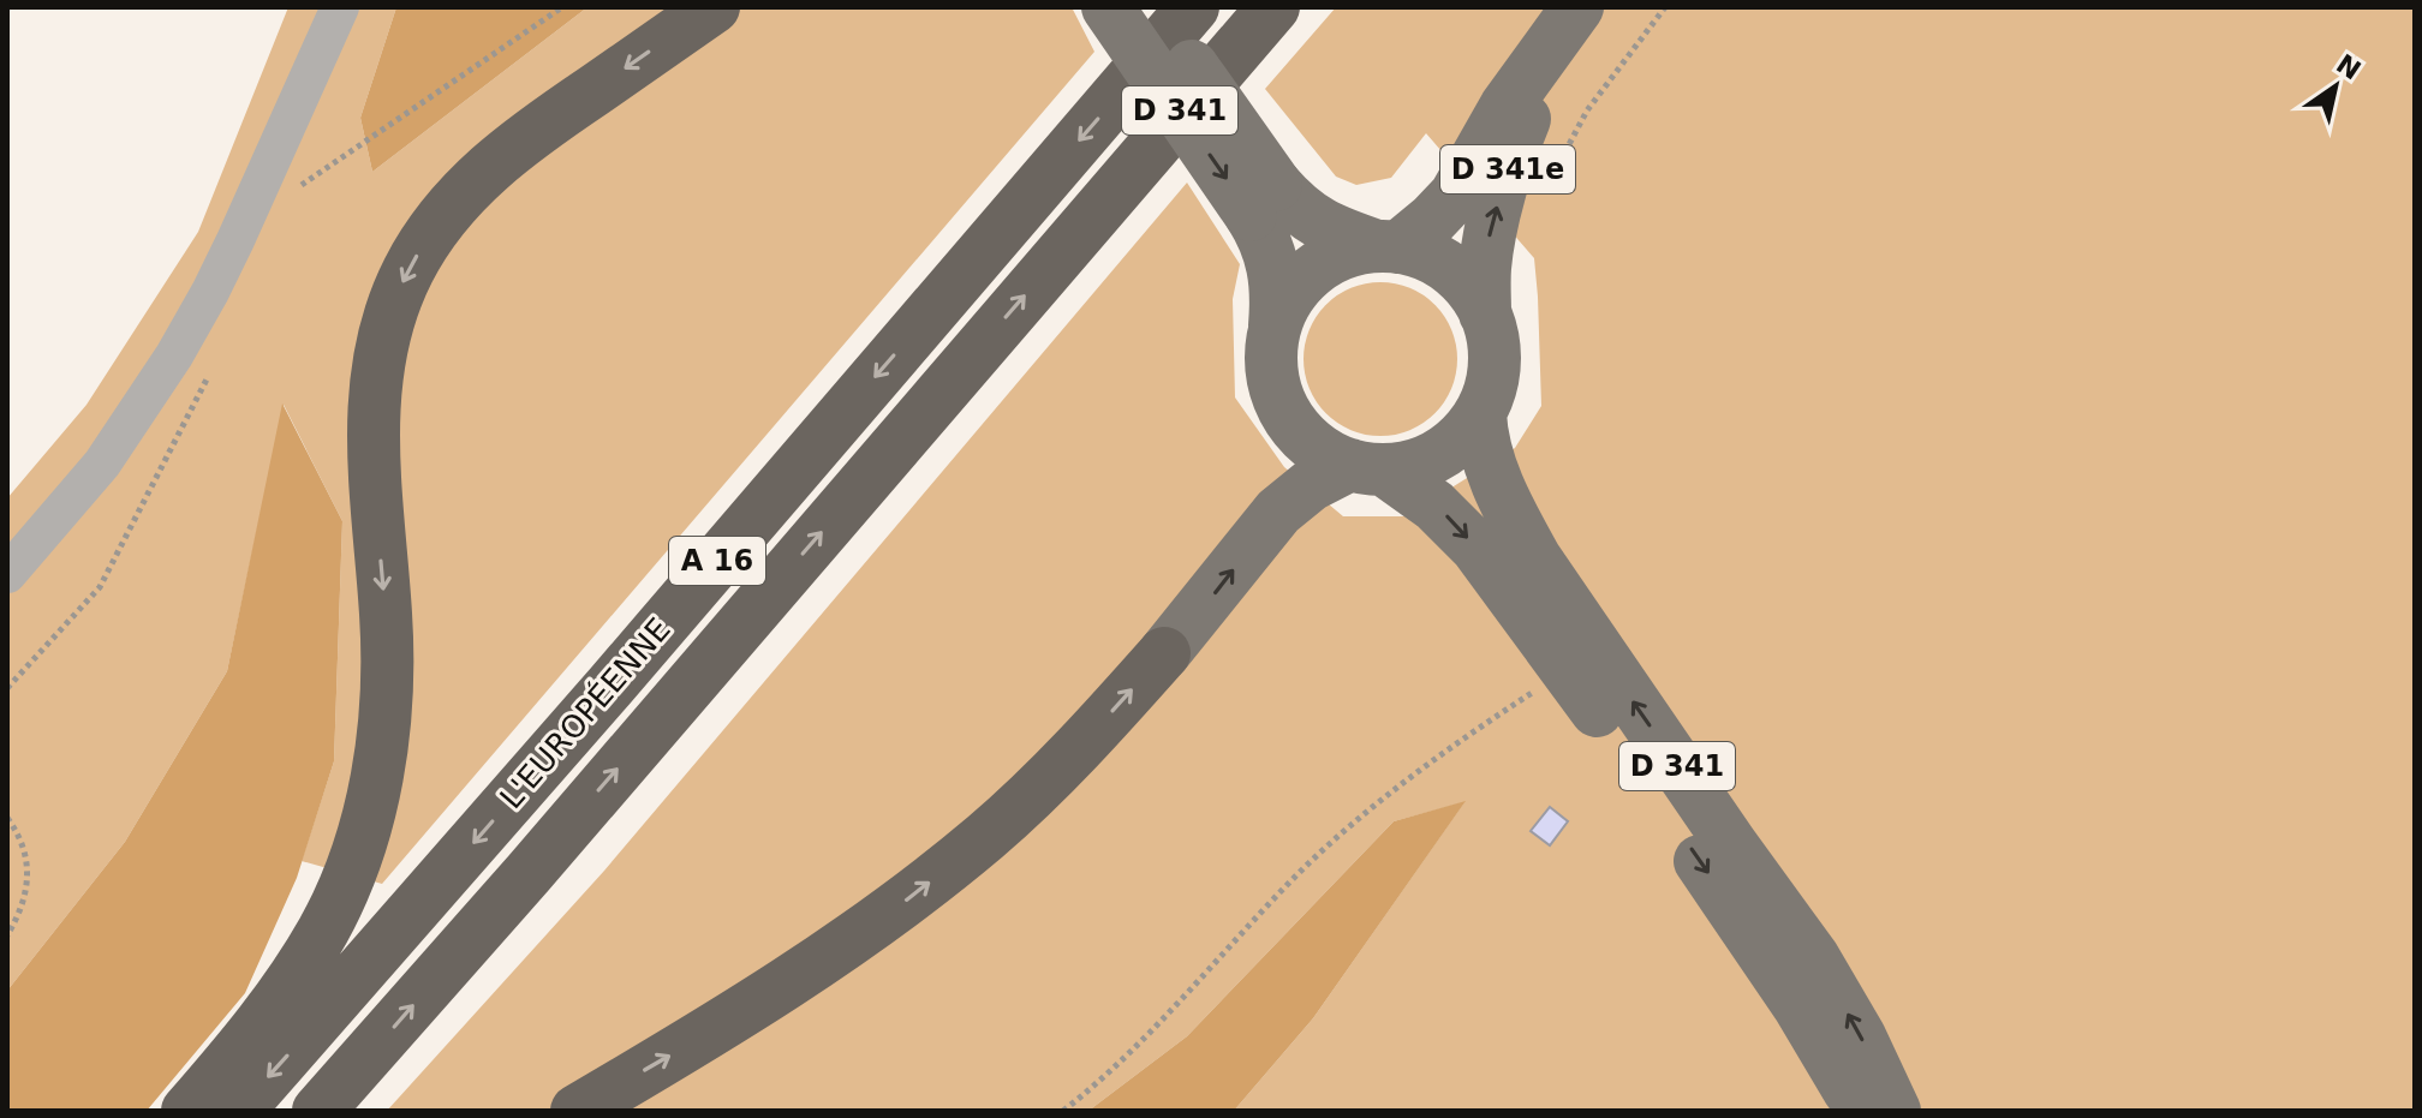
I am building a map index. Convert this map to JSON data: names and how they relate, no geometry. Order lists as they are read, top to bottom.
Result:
{
  "streets": {
    "highway": ["A 16", "L'EUROPÉENNE"],
    "main road": ["D 341", "D 341e"]
  },
  "crossings": [
    ["D 341", "D 341e"]
  ],
  "north": "top right"
}
